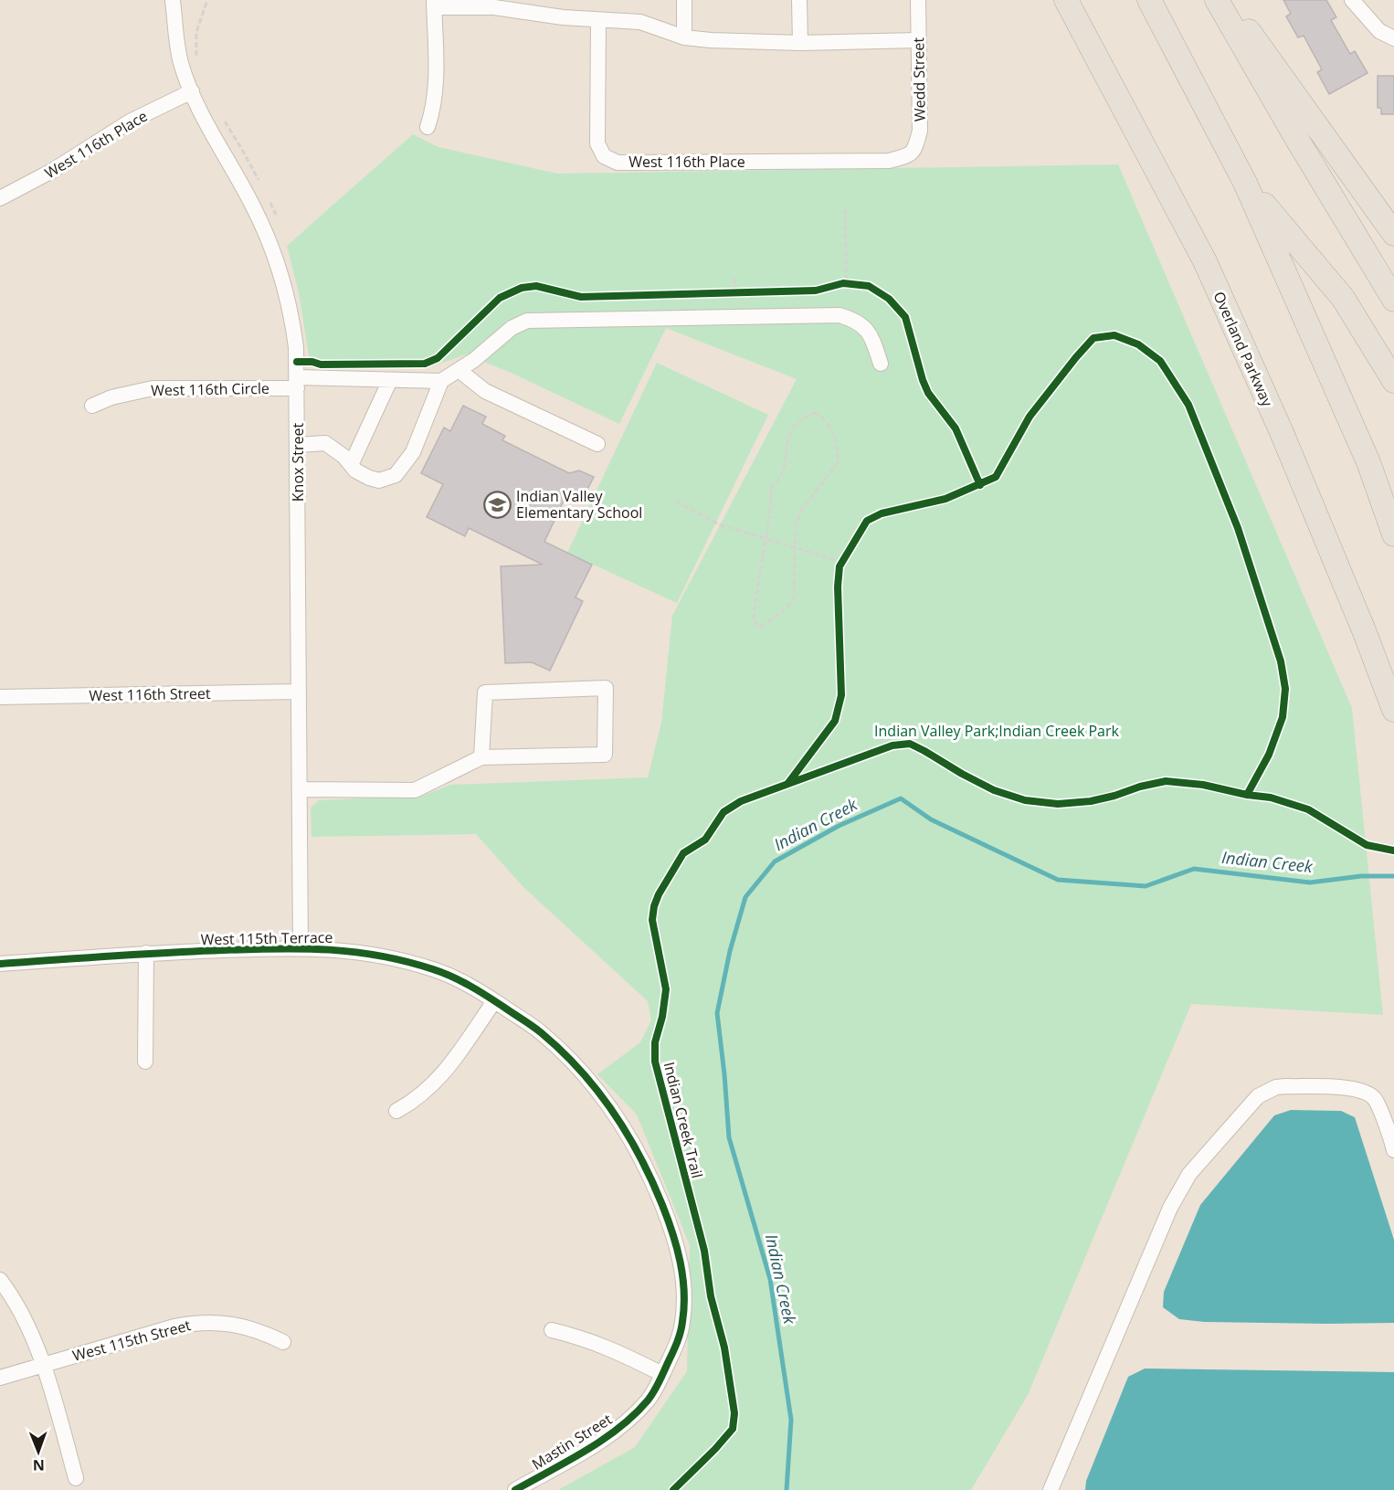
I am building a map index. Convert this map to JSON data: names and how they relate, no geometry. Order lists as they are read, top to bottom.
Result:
{
  "streets": {
    "highway": ["Overland Parkway"],
    "street": [
      "Wedd Street",
      "West 116th Place",
      "West 116th Circle",
      "Knox Street",
      "West 116th Street",
      "West 115th Terrace",
      "West 115th Street",
      "Mastin Street"
    ],
    "cycle path": ["Indian Creek Trail"]
  },
  "crossings": [
    ["Wedd Street", "West 116th Place"],
    ["West 116th Place", "Knox Street"],
    ["West 116th Circle", "Knox Street"],
    ["Knox Street", "West 116th Street"],
    ["Knox Street", "West 115th Terrace"],
    ["West 115th Terrace", "Mastin Street"]
  ],
  "water": ["Indian Creek"],
  "parks": ["Indian Valley Park;Indian Creek Park"],
  "places": {
    "school or university": ["Indian Valley Elementary School"]
  },
  "north": "bottom"
}
